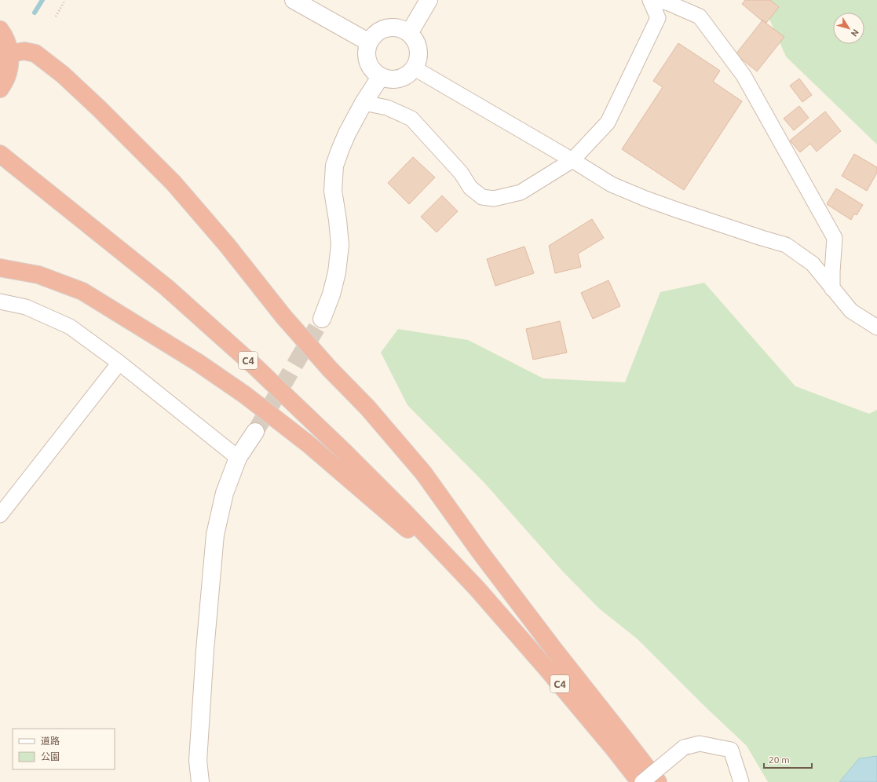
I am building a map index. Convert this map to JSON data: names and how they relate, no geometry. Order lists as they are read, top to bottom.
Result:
{
  "streets": {
    "highway": ["C4"]
  },
  "legend": ["道路", "公園"],
  "scale_bar": "20 m",
  "north": "bottom right"
}
